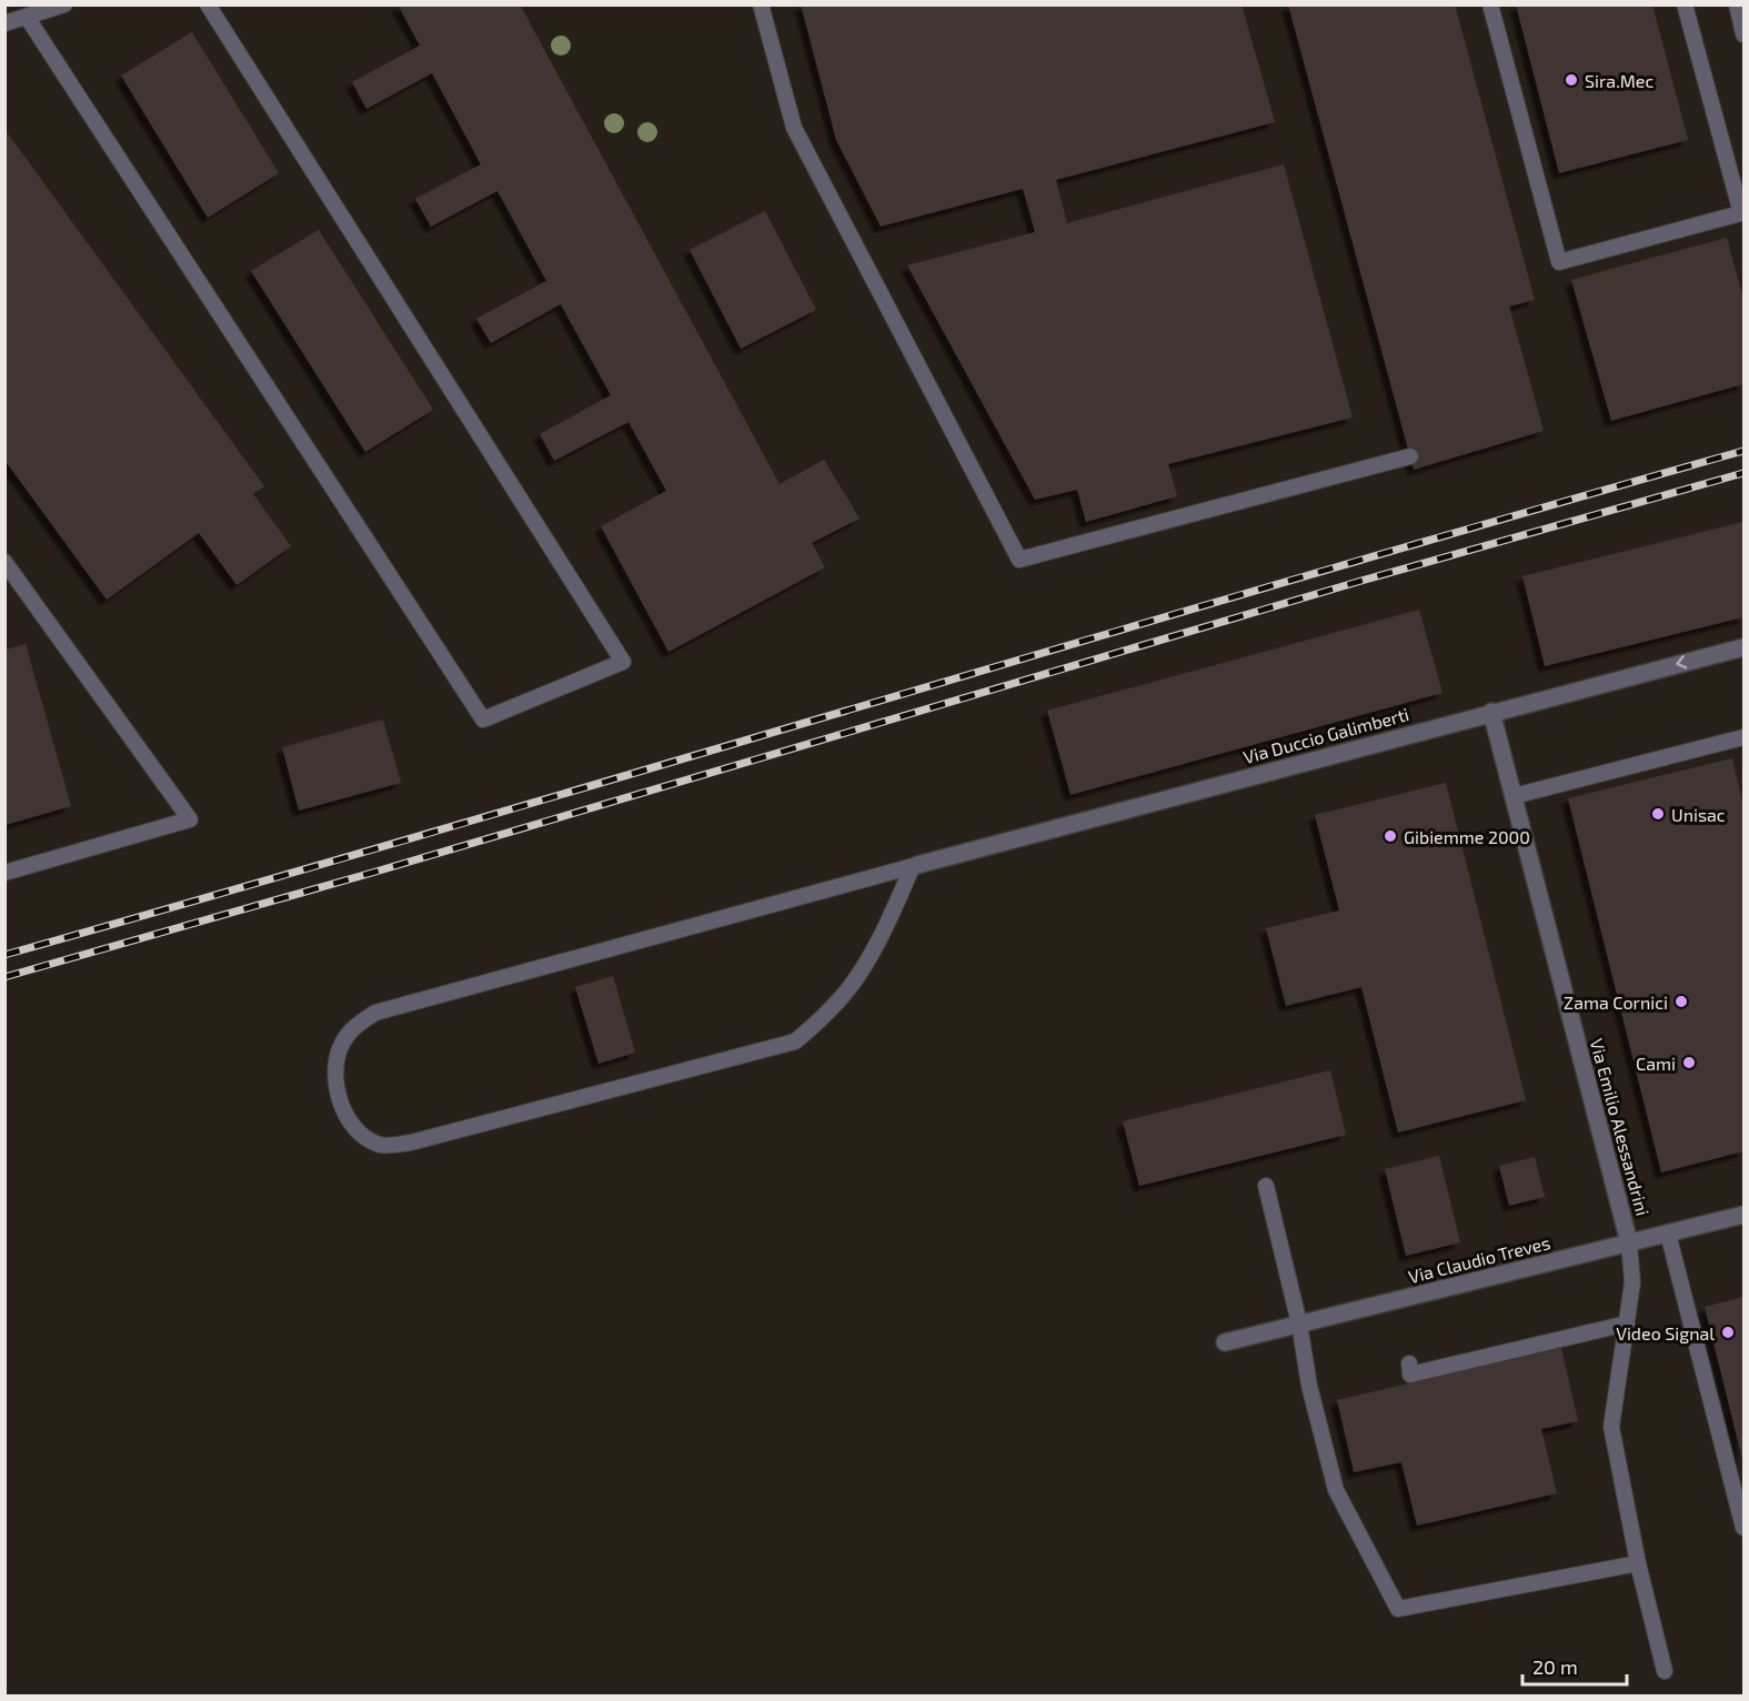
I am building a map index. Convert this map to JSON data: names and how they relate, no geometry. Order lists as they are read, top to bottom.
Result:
{
  "streets": {
    "street": ["Via Duccio Galimberti", "Via Emilio Alessandrini", "Via Claudio Treves"]
  },
  "crossings": [
    ["Via Duccio Galimberti", "Via Emilio Alessandrini"],
    ["Via Emilio Alessandrini", "Via Claudio Treves"]
  ],
  "places": [
    "Sira.Mec",
    "Unisac",
    "Gibiemme 2000",
    "Zama Cornici",
    "Cami",
    "Video Signal"
  ],
  "scale_bar": "20 m"
}
